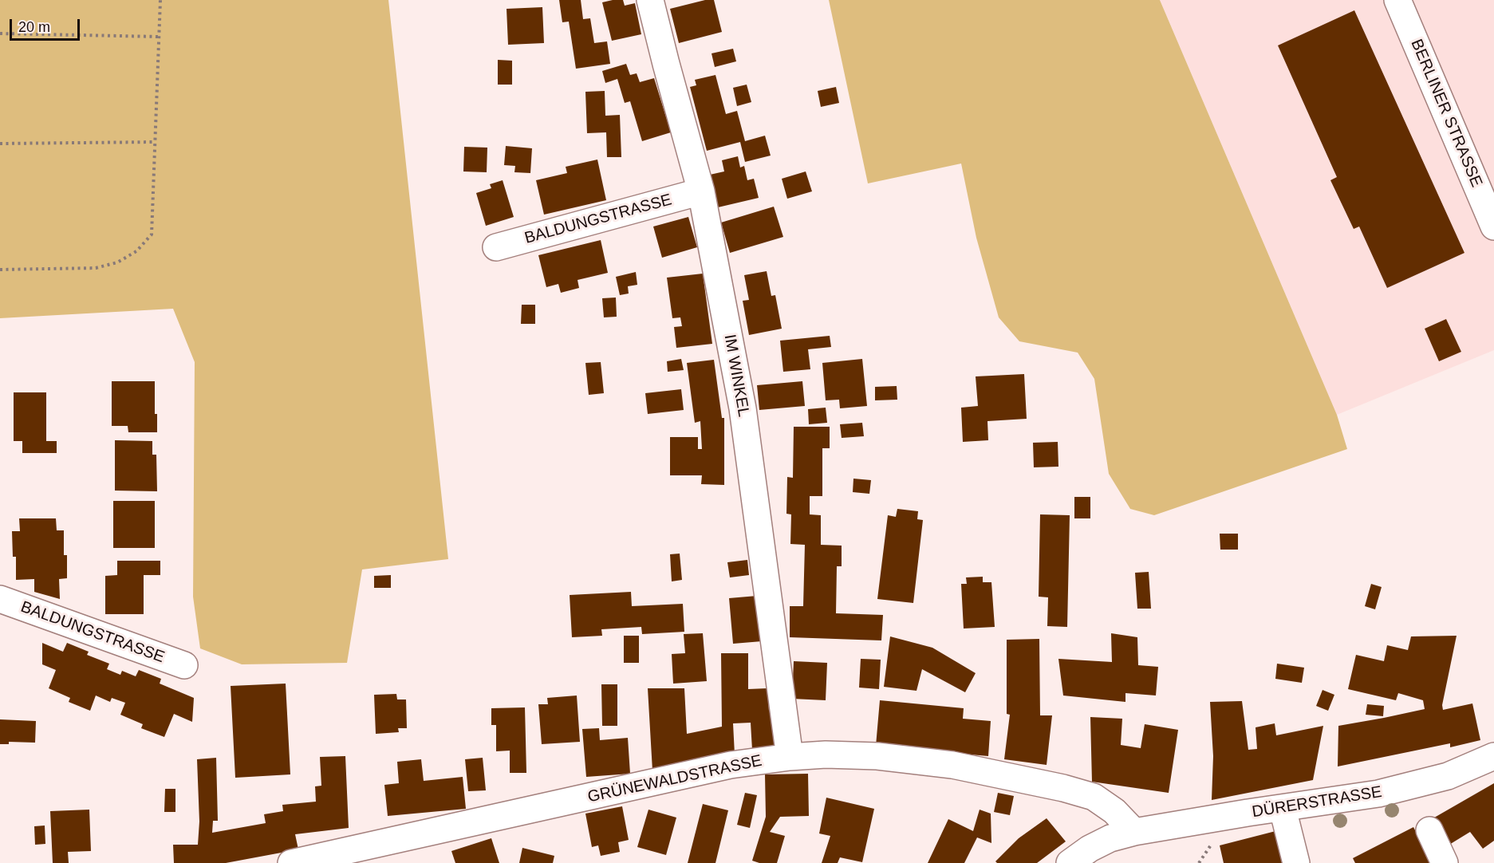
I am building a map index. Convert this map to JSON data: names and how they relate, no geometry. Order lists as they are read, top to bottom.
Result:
{
  "streets": {
    "street": [
      "BERLINER STRASSE",
      "BALDUNGSTRASSE",
      "IM WINKEL",
      "GRÜNEWALDSTRASSE",
      "DÜRERSTRASSE"
    ]
  },
  "crossings": [
    ["BALDUNGSTRASSE", "IM WINKEL"],
    ["IM WINKEL", "GRÜNEWALDSTRASSE"],
    ["GRÜNEWALDSTRASSE", "DÜRERSTRASSE"]
  ],
  "scale_bar": "20 m"
}
